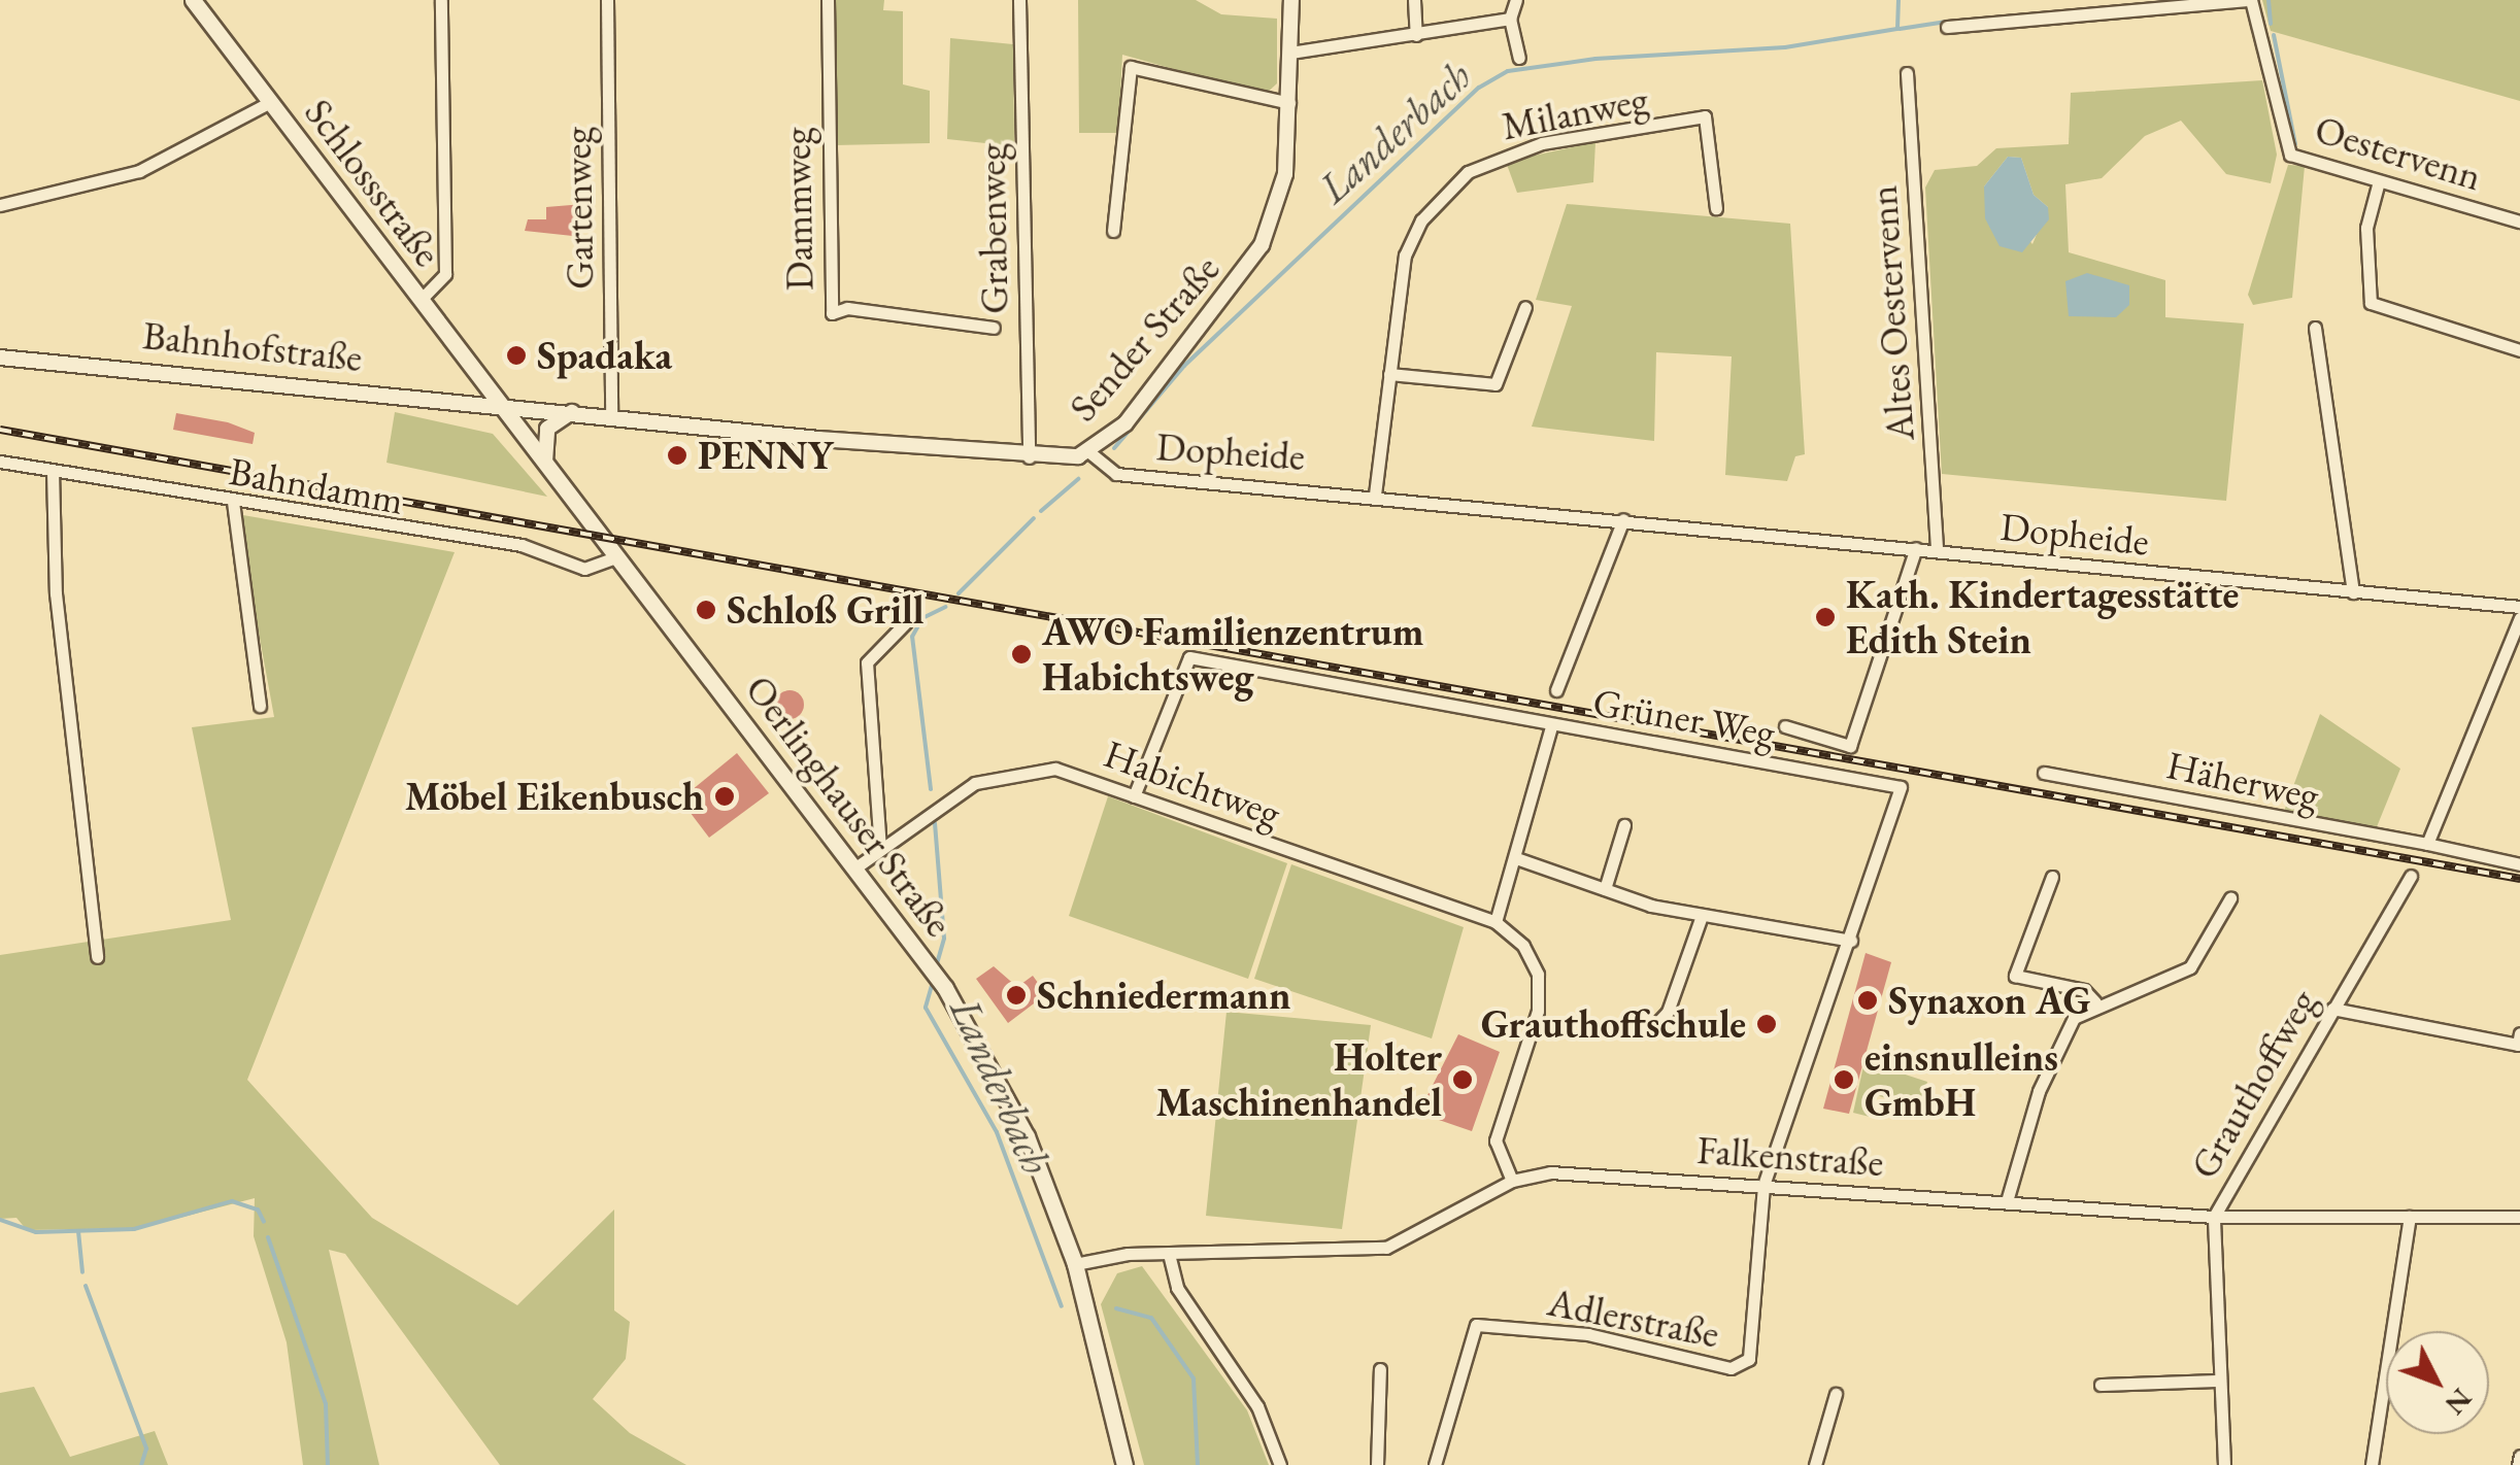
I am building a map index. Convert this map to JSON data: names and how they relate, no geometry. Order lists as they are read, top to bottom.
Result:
{
  "streets": {
    "main road": ["Schlossstraße", "Oerlinghauser Straße"],
    "street": [
      "Milanweg",
      "Oestervenn",
      "Gartenweg",
      "Dammweg",
      "Grabenweg",
      "Altes Oestervenn",
      "Sender Straße",
      "Bahnhofstraße",
      "Dopheide",
      "Bahndamm",
      "Grüner Weg",
      "Häherweg",
      "Habichtweg",
      "Grauthoffweg",
      "Falkenstraße",
      "Adlerstraße"
    ]
  },
  "crossings": [
    ["Milanweg", "Dopheide"],
    ["Schlossstraße", "Sender Straße"],
    ["Schlossstraße", "Bahnhofstraße"],
    ["Schlossstraße", "Oerlinghauser Straße"],
    ["Gartenweg", "Sender Straße"],
    ["Grabenweg", "Sender Straße"],
    ["Altes Oestervenn", "Dopheide"],
    ["Sender Straße", "Bahnhofstraße"],
    ["Sender Straße", "Dopheide"],
    ["Sender Straße", "Oerlinghauser Straße"],
    ["Bahnhofstraße", "Oerlinghauser Straße"],
    ["Bahndamm", "Oerlinghauser Straße"],
    ["Grüner Weg", "Habichtweg"],
    ["Grüner Weg", "Falkenstraße"],
    ["Grüner Weg", "Adlerstraße"],
    ["Habichtweg", "Oerlinghauser Straße"],
    ["Habichtweg", "Falkenstraße"],
    ["Oerlinghauser Straße", "Falkenstraße"],
    ["Grauthoffweg", "Falkenstraße"],
    ["Falkenstraße", "Adlerstraße"]
  ],
  "water": ["Landerbach"],
  "places": [
    "Spadaka",
    "PENNY",
    "Schloß Grill",
    "Kath. Kindertagesstätte Edith Stein",
    "AWO Familienzentrum Habichtsweg",
    "Möbel Eikenbusch",
    "Schniedermann",
    "Synaxon AG",
    "Grauthoffschule",
    "Holter Maschinenhandel",
    "einsnulleins GmbH"
  ],
  "north": "bottom right"
}
